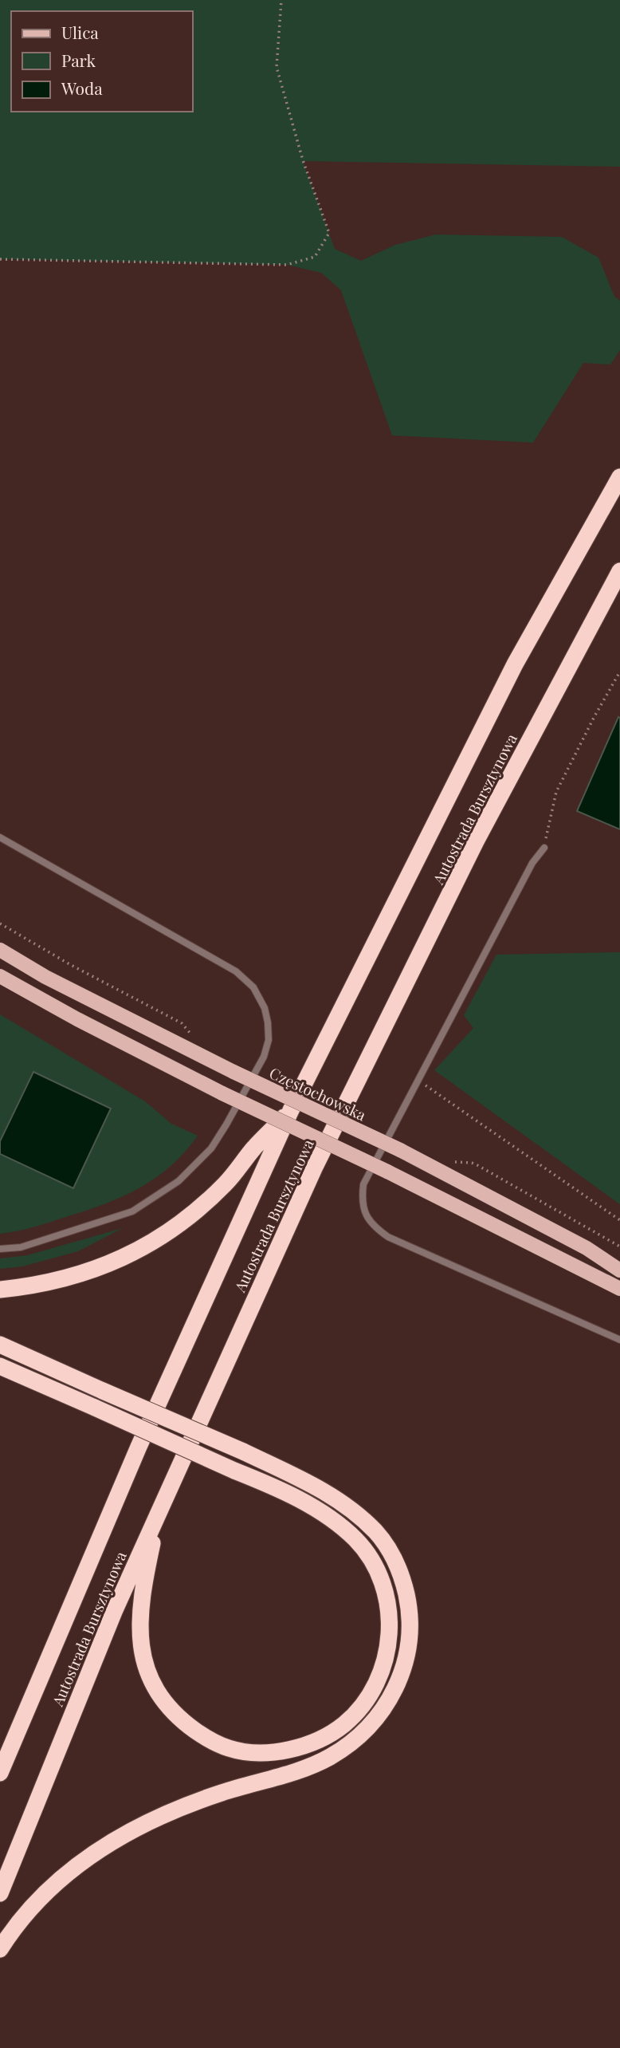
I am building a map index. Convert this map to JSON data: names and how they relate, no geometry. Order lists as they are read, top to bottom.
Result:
{
  "streets": {
    "highway": ["Autostrada Bursztynowa"],
    "main road": ["Częstochowska"]
  },
  "legend": ["Ulica", "Park", "Woda"]
}
